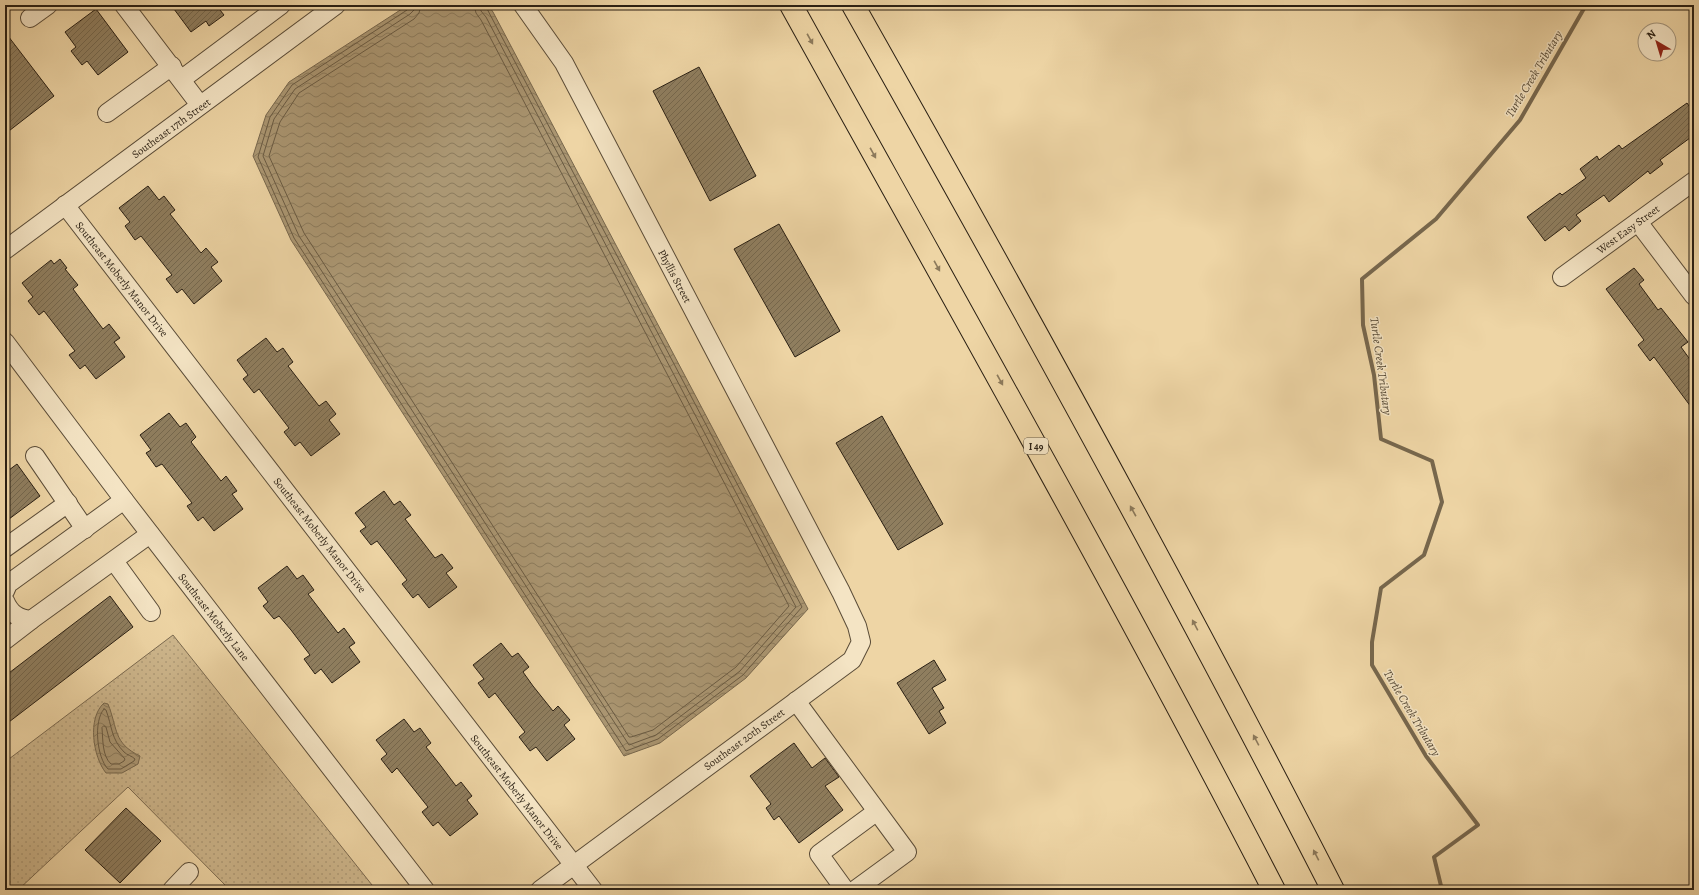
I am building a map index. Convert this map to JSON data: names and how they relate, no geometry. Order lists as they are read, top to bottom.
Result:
{
  "streets": {
    "highway": ["I 49"],
    "street": [
      "Southeast 17th Street",
      "West Easy Street",
      "Phyllis Street",
      "Southeast Moberly Manor Drive",
      "Southeast Moberly Lane",
      "Southeast 20th Street"
    ]
  },
  "crossings": [
    ["Southeast 17th Street", "Southeast Moberly Manor Drive"],
    ["Phyllis Street", "Southeast 20th Street"],
    ["Southeast Moberly Manor Drive", "Southeast 20th Street"]
  ],
  "water": ["Turtle Creek Tributary"],
  "north": "top left"
}
